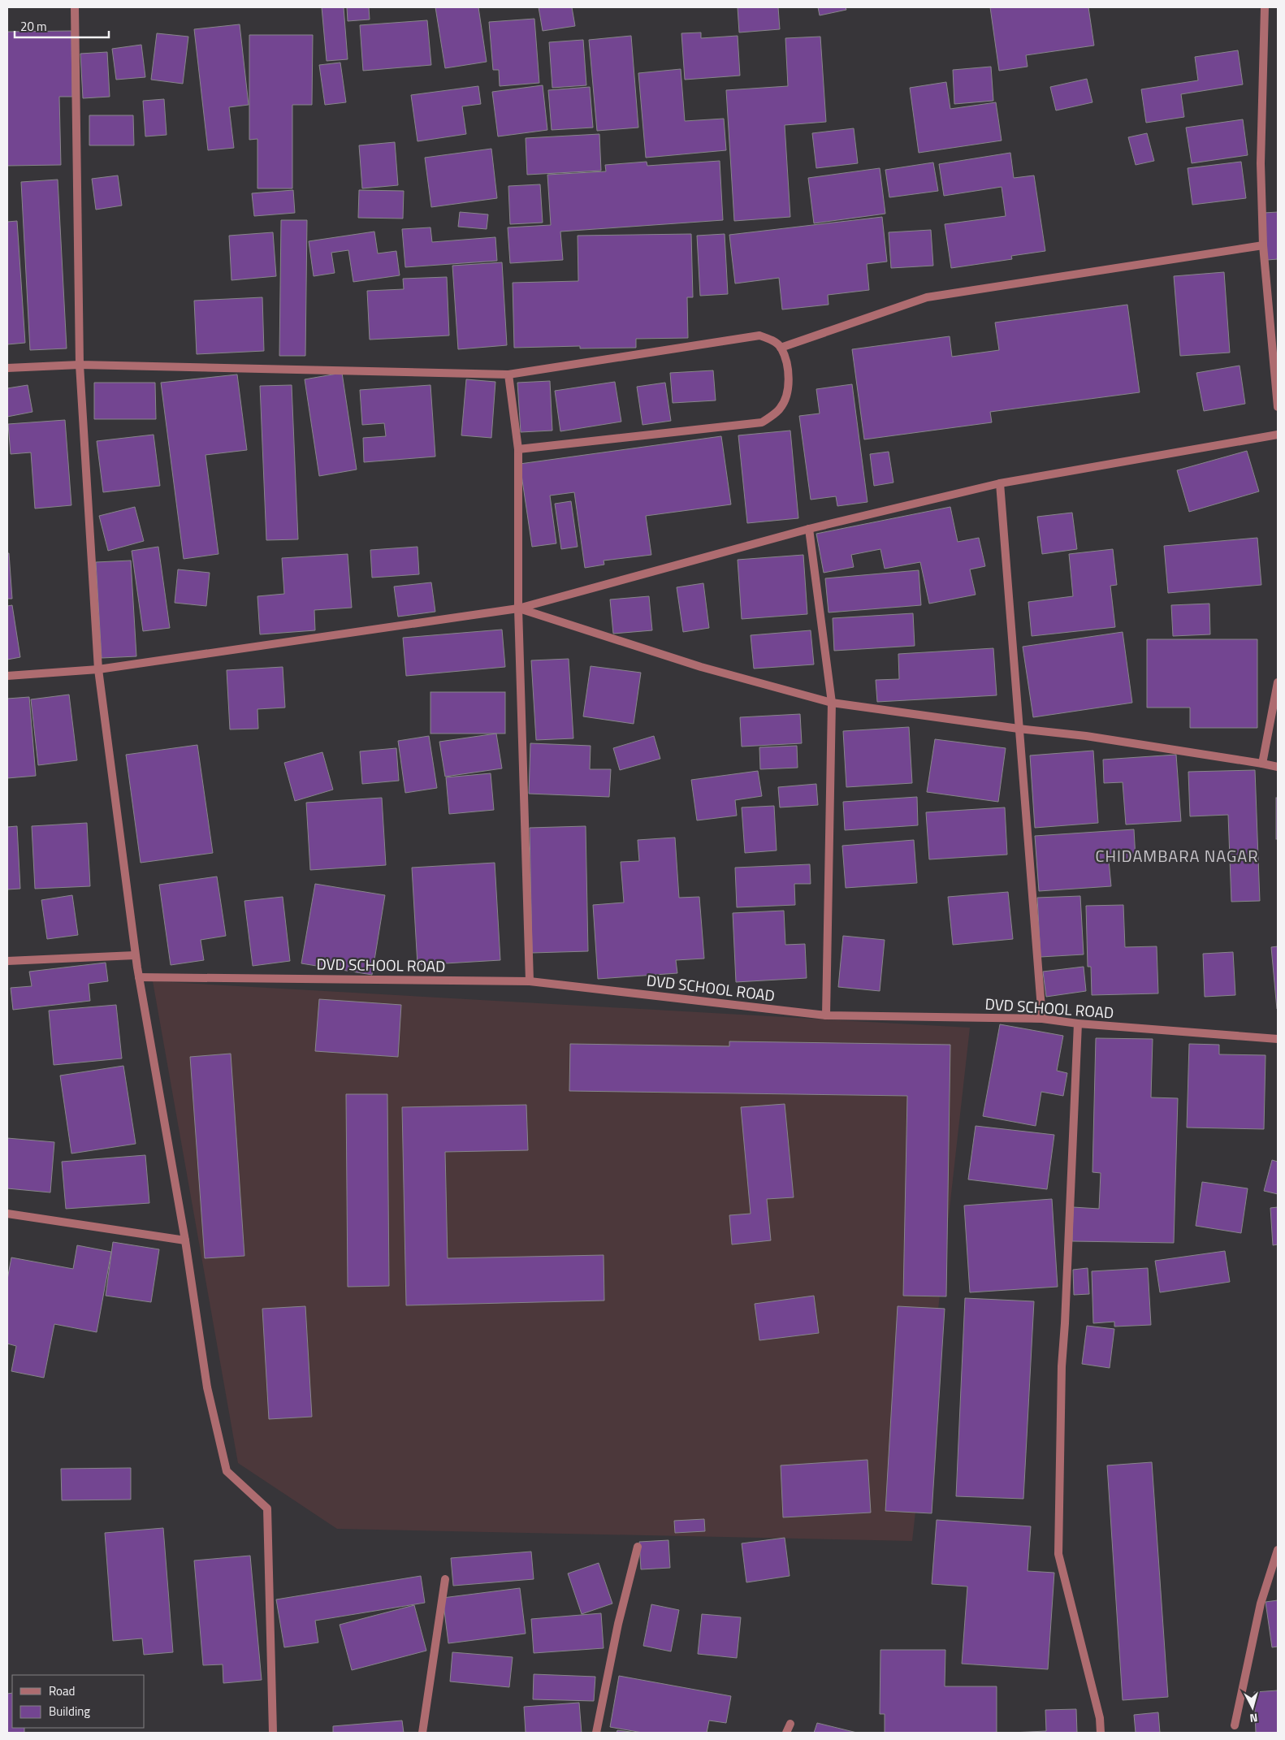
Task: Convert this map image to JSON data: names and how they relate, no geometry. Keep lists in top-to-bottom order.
{
  "streets": {
    "street": ["DVD SCHOOL ROAD"]
  },
  "districts": ["CHIDAMBARA NAGAR"],
  "legend": ["Road", "Building"],
  "scale_bar": "20 m",
  "north": "bottom"
}
